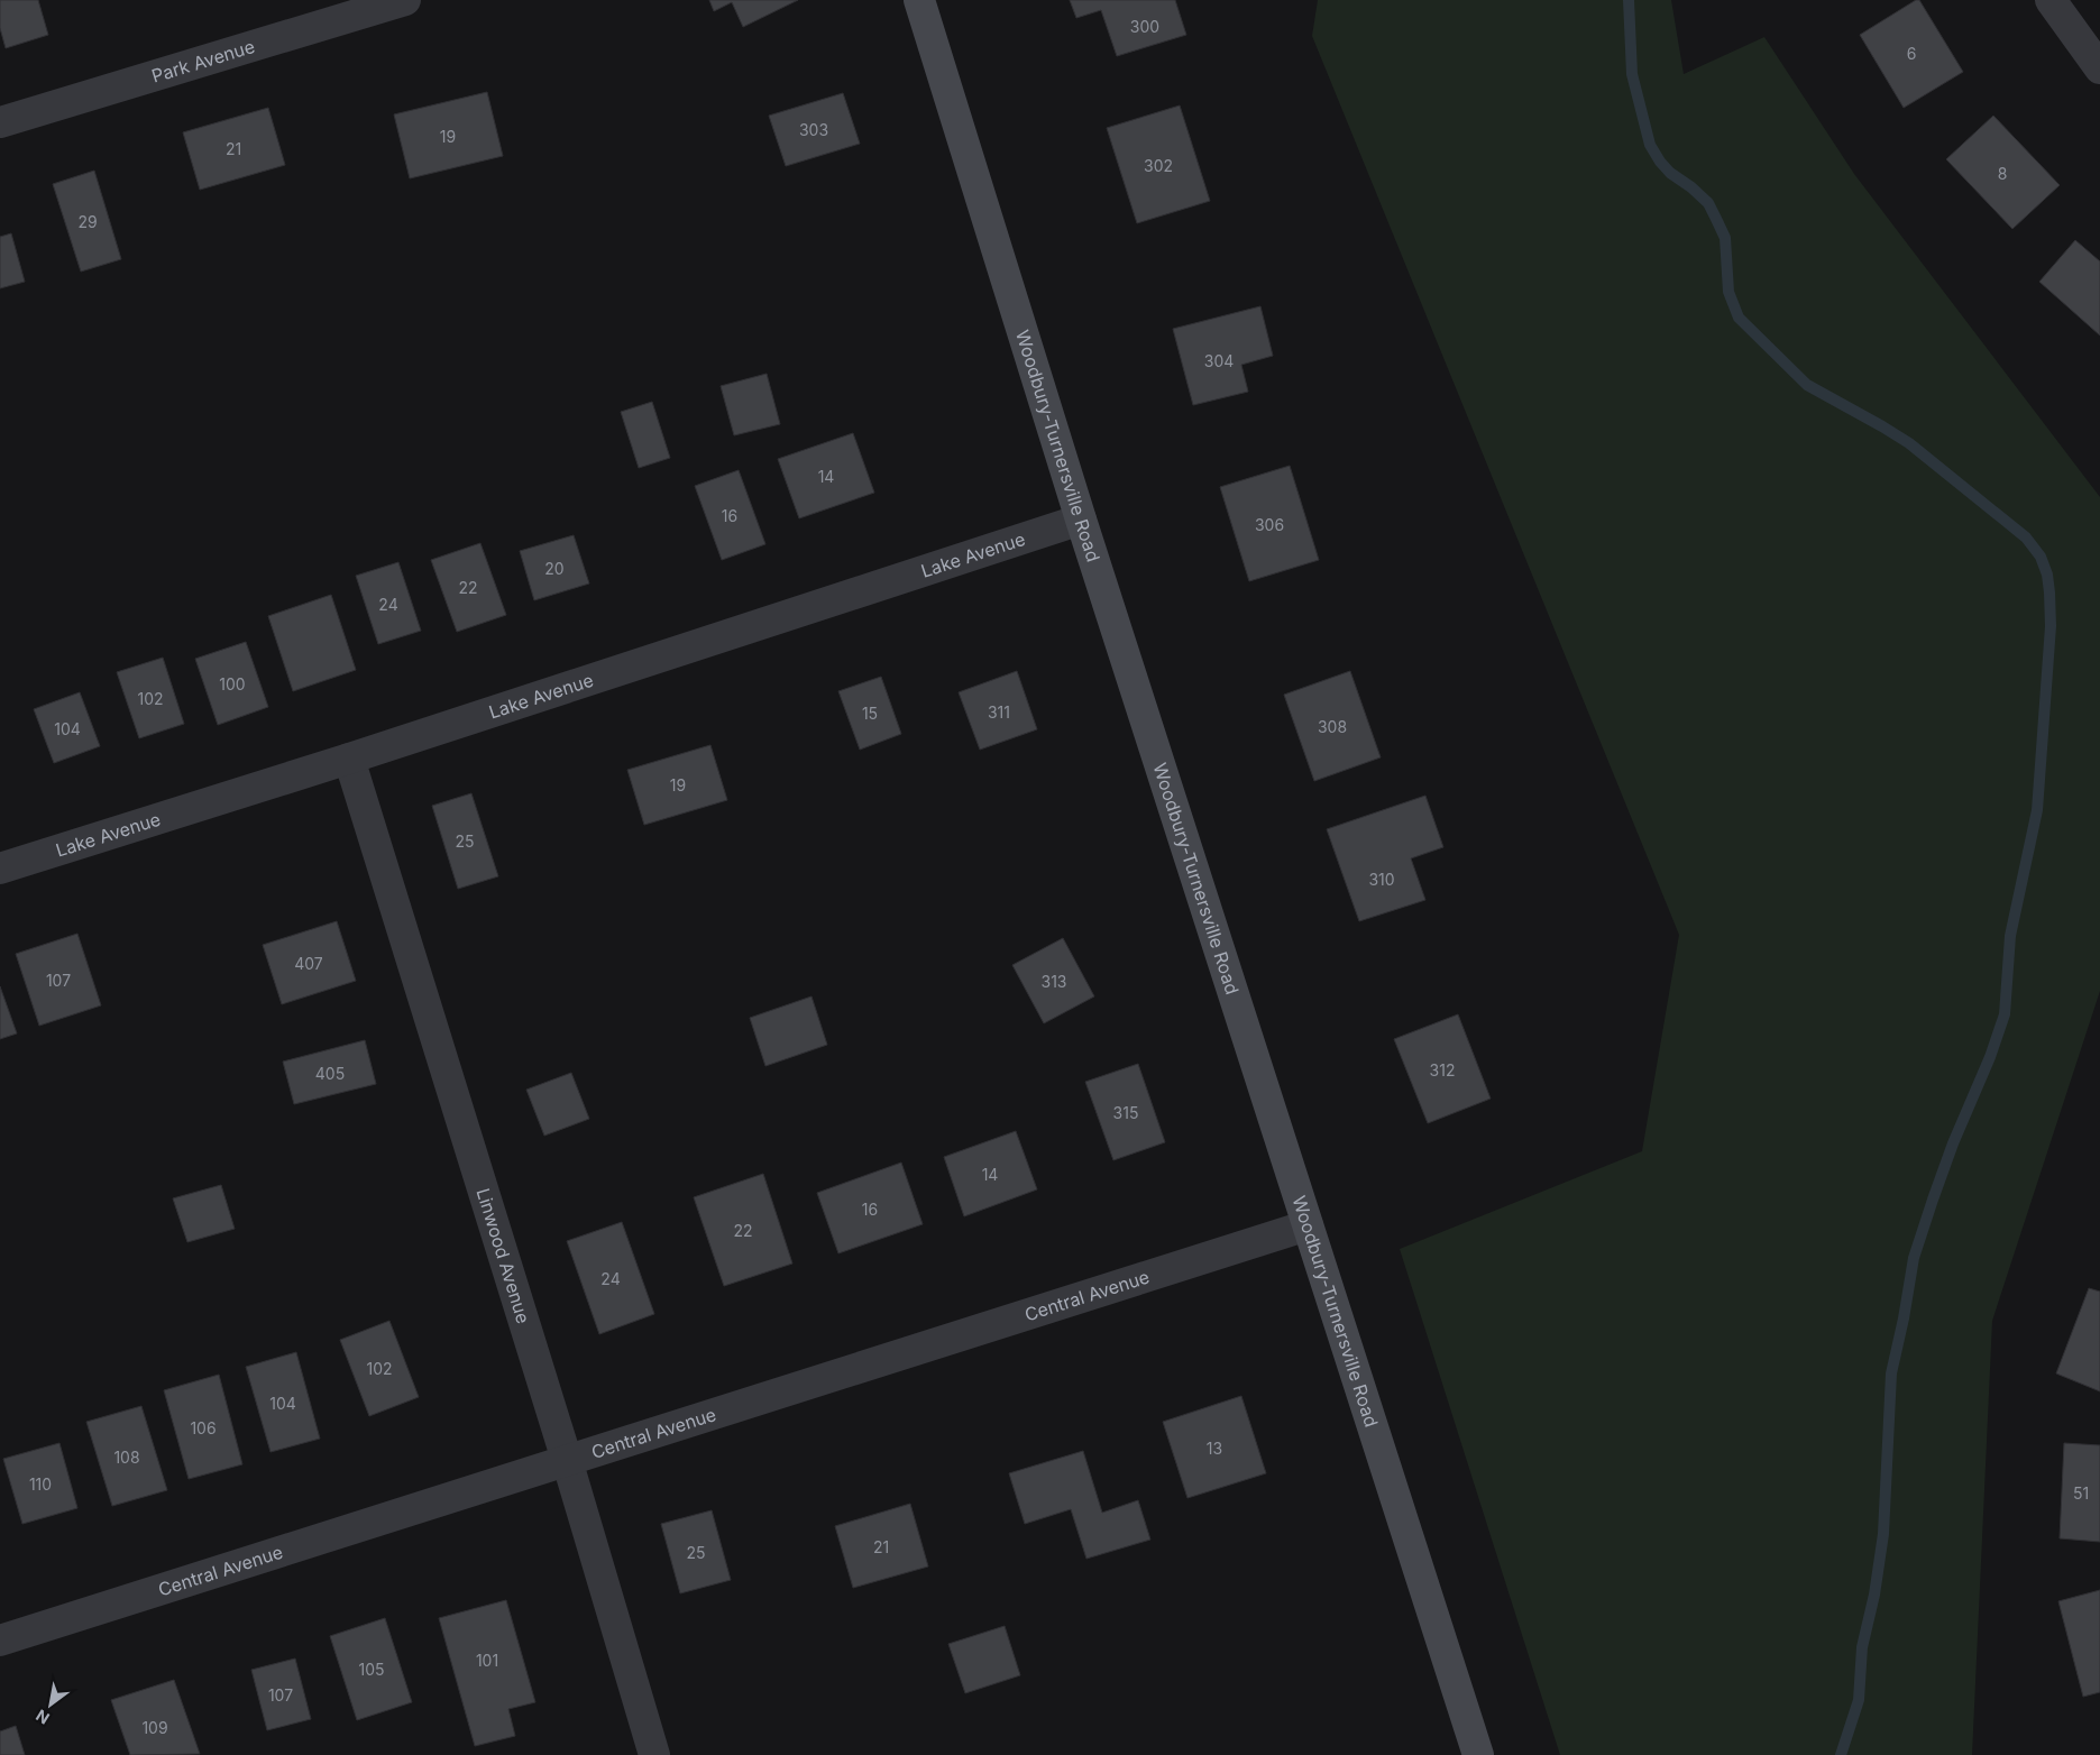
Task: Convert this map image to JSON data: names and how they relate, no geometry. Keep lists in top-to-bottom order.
{
  "streets": {
    "main road": ["Woodbury-Turnersville Road"],
    "street": [
      "Park Avenue",
      "Lake Avenue",
      "Linwood Avenue",
      "Central Avenue"
    ]
  },
  "crossings": [
    ["Woodbury-Turnersville Road", "Lake Avenue"],
    ["Woodbury-Turnersville Road", "Central Avenue"],
    ["Lake Avenue", "Linwood Avenue"],
    ["Linwood Avenue", "Central Avenue"]
  ],
  "house_numbers": [
    "300",
    "6",
    "303",
    "19",
    "21",
    "302",
    "8",
    "29",
    "304",
    "14",
    "16",
    "306",
    "20",
    "22",
    "24",
    "100",
    "102",
    "311",
    "15",
    "308",
    "104",
    "19",
    "25",
    "310",
    "407",
    "107",
    "313",
    "312",
    "405",
    "315",
    "14",
    "16",
    "22",
    "24",
    "102",
    "104",
    "106",
    "13",
    "108",
    "110",
    "51",
    "21",
    "25",
    "101",
    "105",
    "107",
    "109"
  ],
  "north": "bottom left"
}
